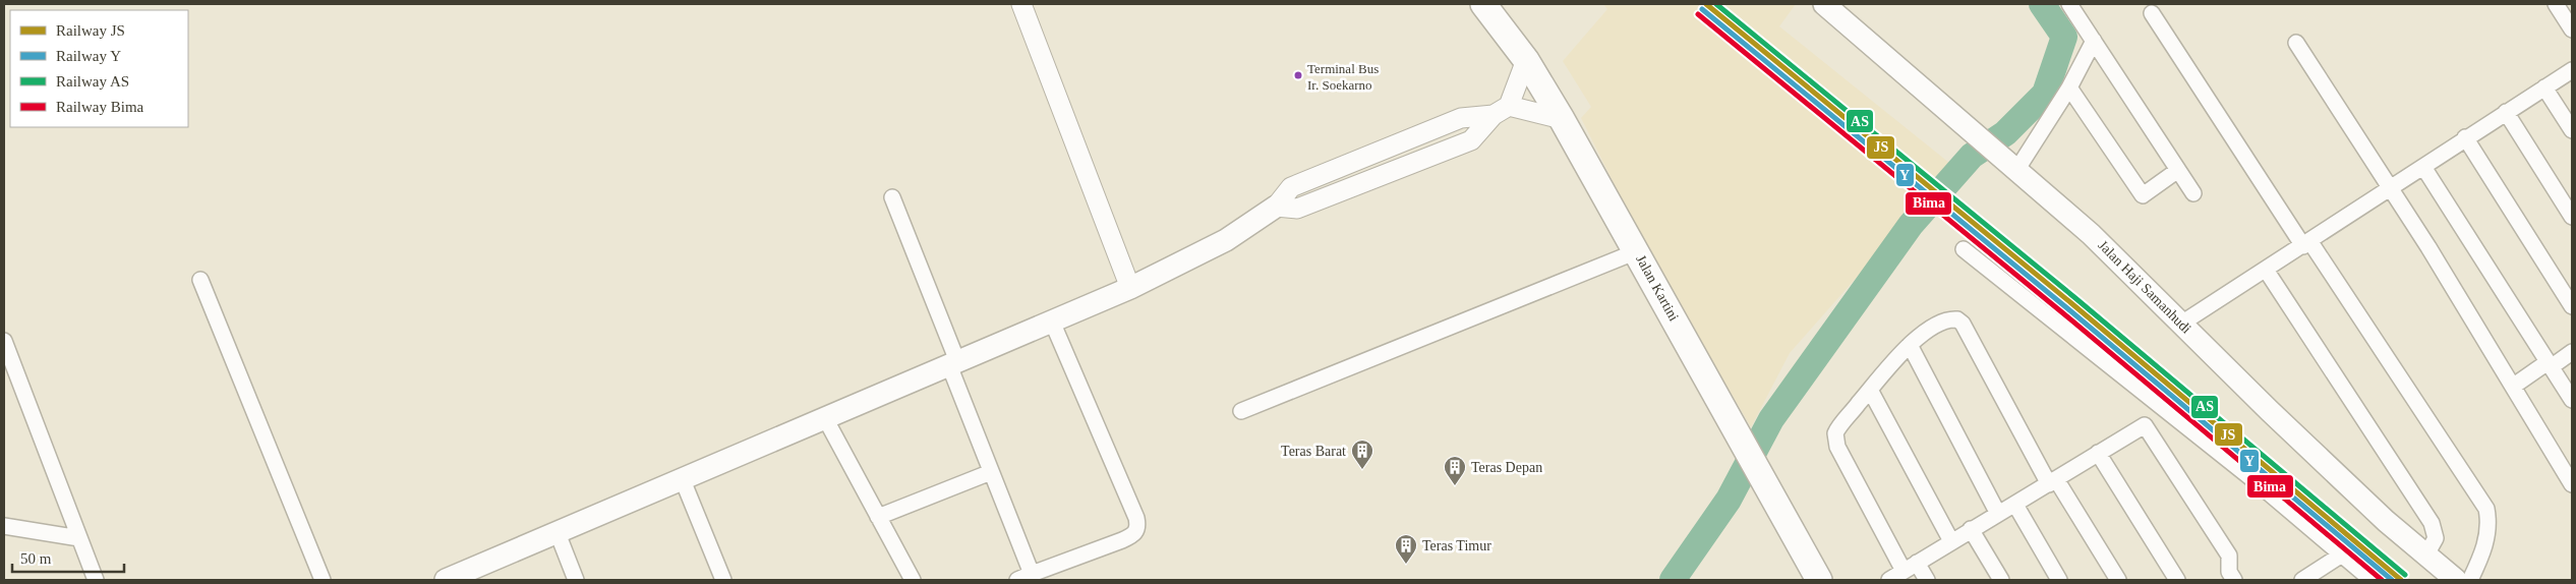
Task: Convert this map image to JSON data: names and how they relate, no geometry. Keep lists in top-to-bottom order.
{
  "streets": {
    "highway": ["Jalan Kartini"],
    "main road": ["Jalan Haji Samanhudi"]
  },
  "places": {
    "other": ["Terminal Bus Ir. Soekarno"],
    "building": ["Teras Barat", "Teras Depan", "Teras Timur"]
  },
  "lines": [
    "rail line JS",
    "rail line AS",
    "rail line Y",
    "rail line Bima"
  ],
  "legend": [
    "Railway JS",
    "Railway Y",
    "Railway AS",
    "Railway Bima"
  ],
  "scale_bar": "50 m"
}
